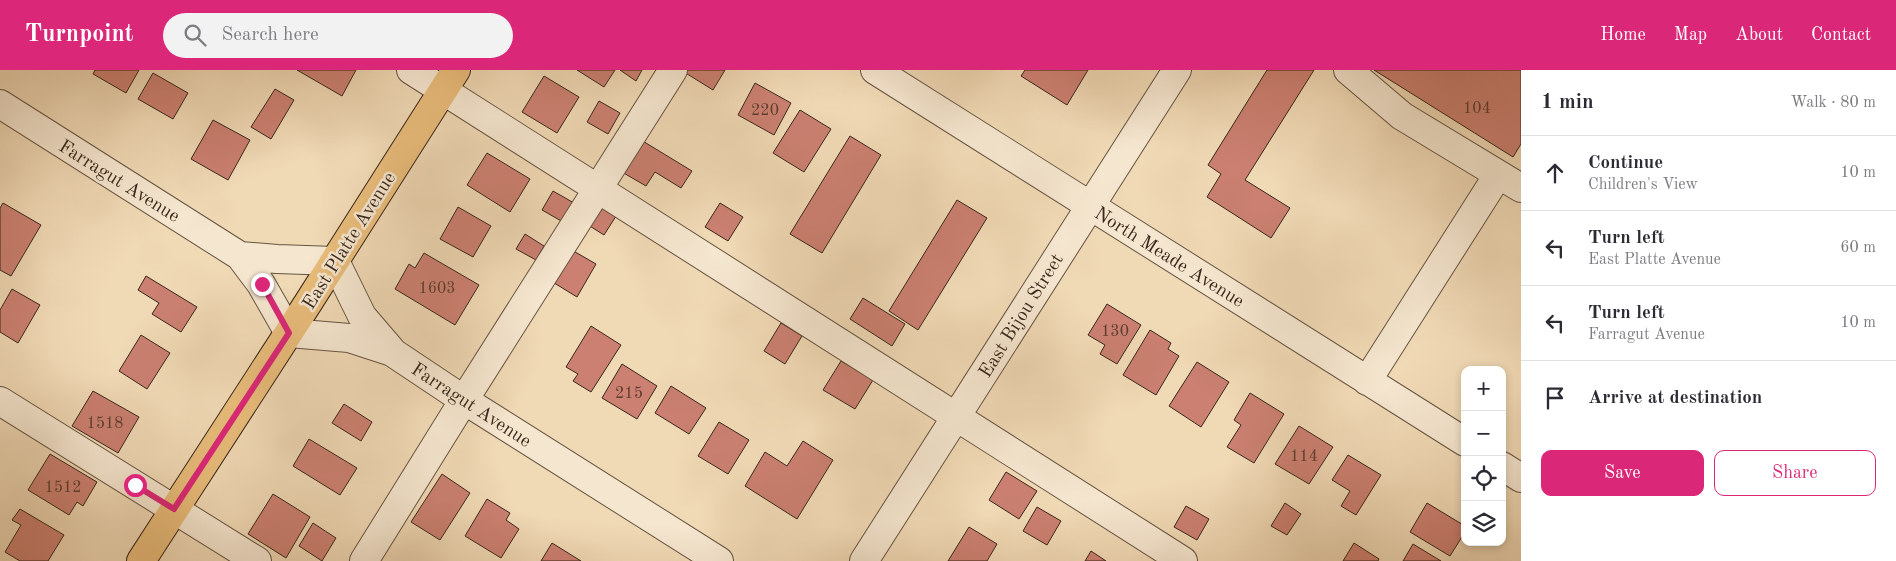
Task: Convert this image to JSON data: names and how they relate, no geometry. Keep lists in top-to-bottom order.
{
  "streets": {
    "main road": ["East Platte Avenue"],
    "street": ["Farragut Avenue", "North Meade Avenue", "East Bijou Street"]
  },
  "crossings": [
    ["Farragut Avenue", "East Platte Avenue"],
    ["North Meade Avenue", "East Bijou Street"]
  ],
  "house_numbers": [
    "104",
    "220",
    "1603",
    "130",
    "215",
    "1518",
    "114",
    "1512"
  ],
  "page": {
    "header": "Turnpoint",
    "search": "Search here",
    "nav": [
      "Home",
      "Map",
      "About",
      "Contact"
    ],
    "heading": ["1 min", "Walk · 80 m"],
    "list": [
      ["Continue", "Children's View", "10 m"],
      ["Turn left", "East Platte Avenue", "60 m"],
      ["Turn left", "Farragut Avenue", "10 m"],
      "Arrive at destination"
    ],
    "map_buttons": ["+", "−"],
    "buttons": ["Save", "Share"]
  }
}
